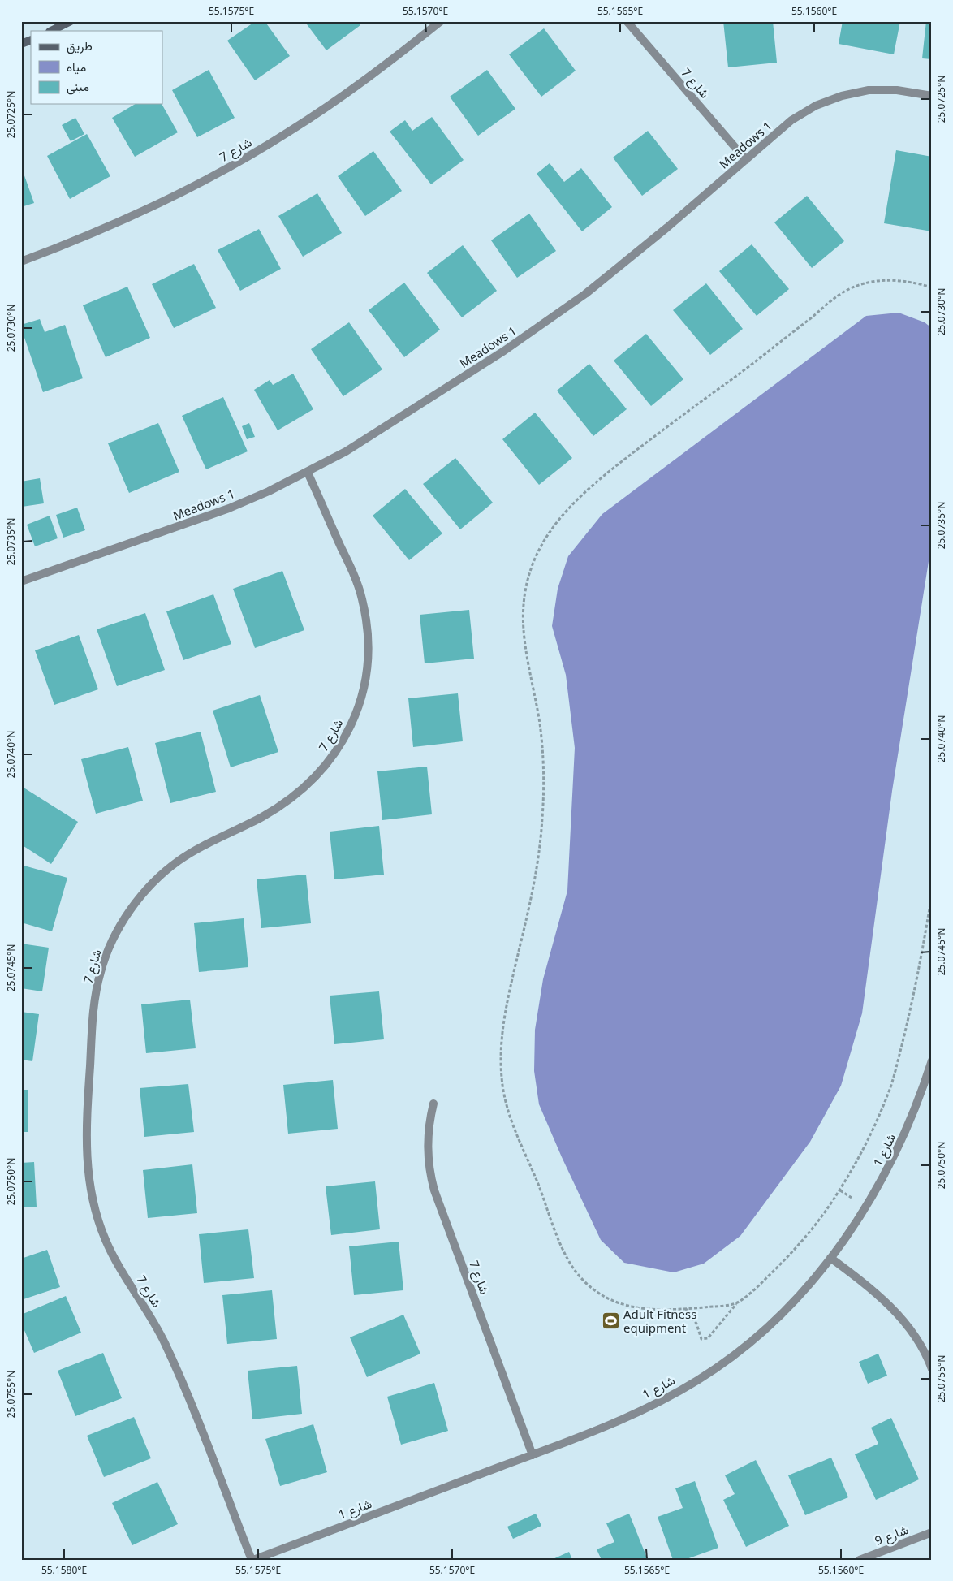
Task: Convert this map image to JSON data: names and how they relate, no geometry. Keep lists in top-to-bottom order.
{
  "streets": {
    "street": [
      "شارع 7",
      "Meadows 1",
      "شارع 1",
      "شارع 9"
    ]
  },
  "crossings": [
    ["شارع 7", "Meadows 1"],
    ["شارع 7", "شارع 1"]
  ],
  "places": {
    "sports": ["Adult Fitness equipment"]
  },
  "legend": ["طريق", "مياه", "مبنى"],
  "coordinates": [
    "55.1575°E",
    "55.1570°E",
    "55.1565°E",
    "55.1560°E",
    "25.0725°N",
    "25.0730°N",
    "25.0735°N",
    "25.0740°N",
    "25.0745°N",
    "25.0750°N",
    "25.0755°N",
    "55.1580°E"
  ]
}
